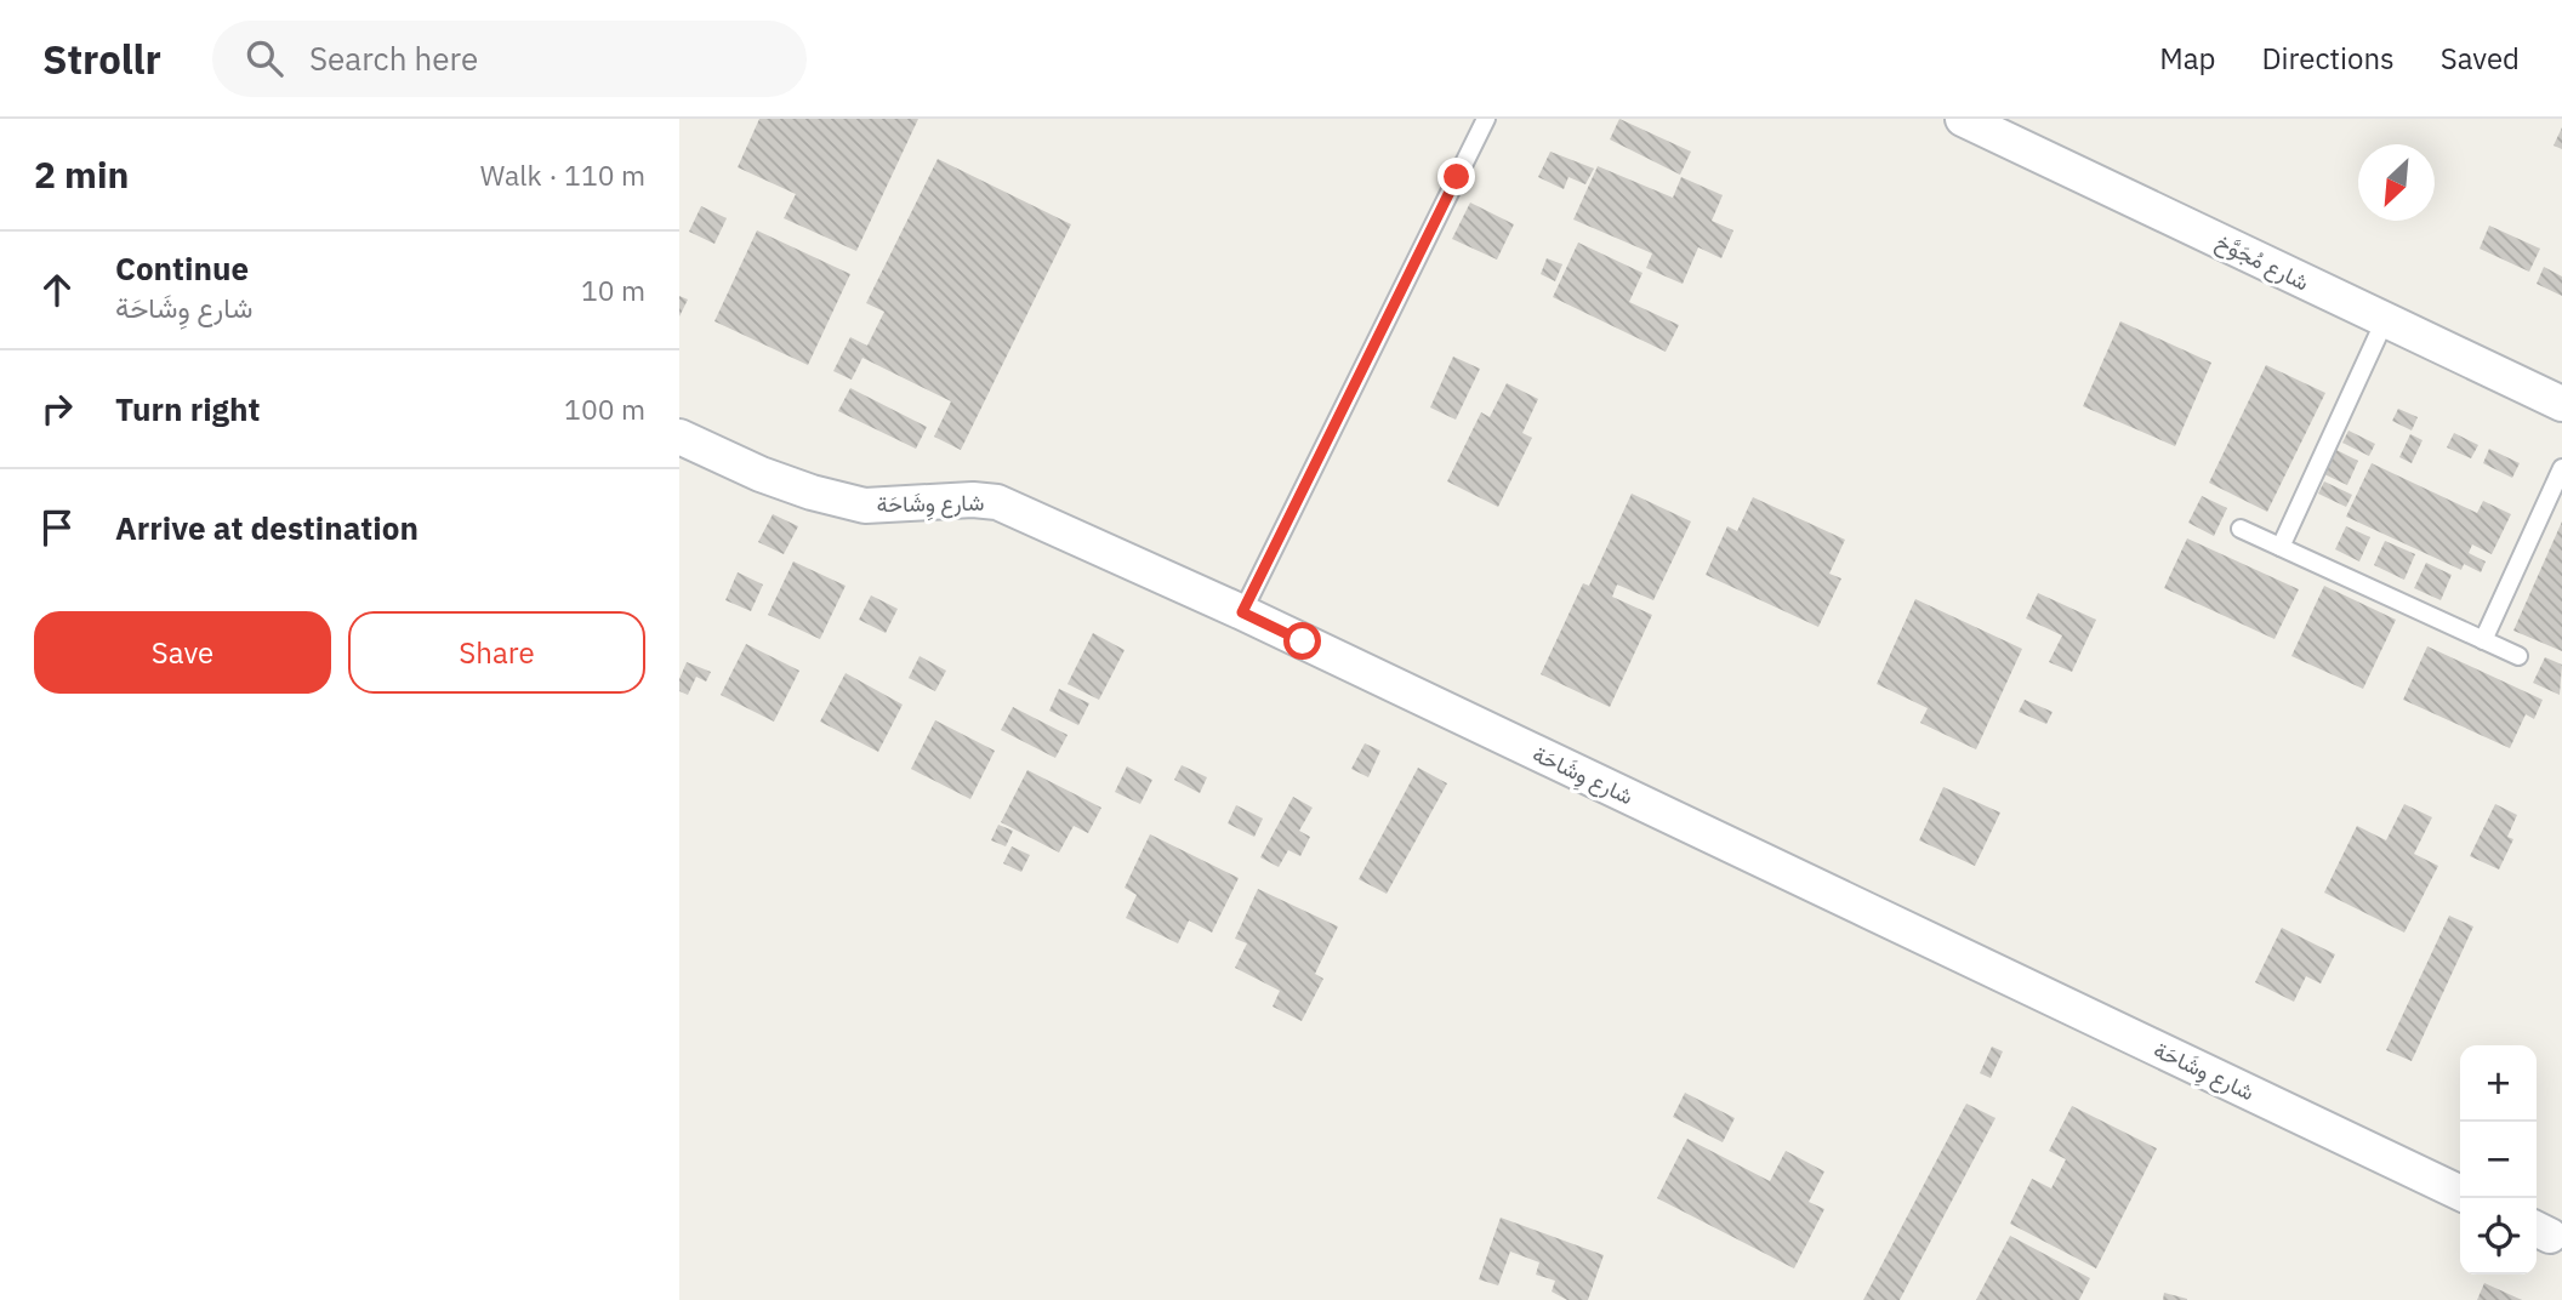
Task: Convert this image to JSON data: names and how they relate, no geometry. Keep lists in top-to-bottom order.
{
  "streets": {
    "street": ["شارع مُجَوَّخ", "شارع وِشَاحَة"]
  },
  "north": "bottom left",
  "page": {
    "header": "Strollr",
    "search": "Search here",
    "nav": ["Map", "Directions", "Saved"],
    "heading": ["2 min", "Walk · 110 m"],
    "list": [
      ["Continue", "شارع وِشَاحَة", "10 m"],
      ["Turn right", "100 m"],
      "Arrive at destination"
    ],
    "buttons": ["Save", "Share"],
    "map_buttons": ["+", "−"]
  }
}
